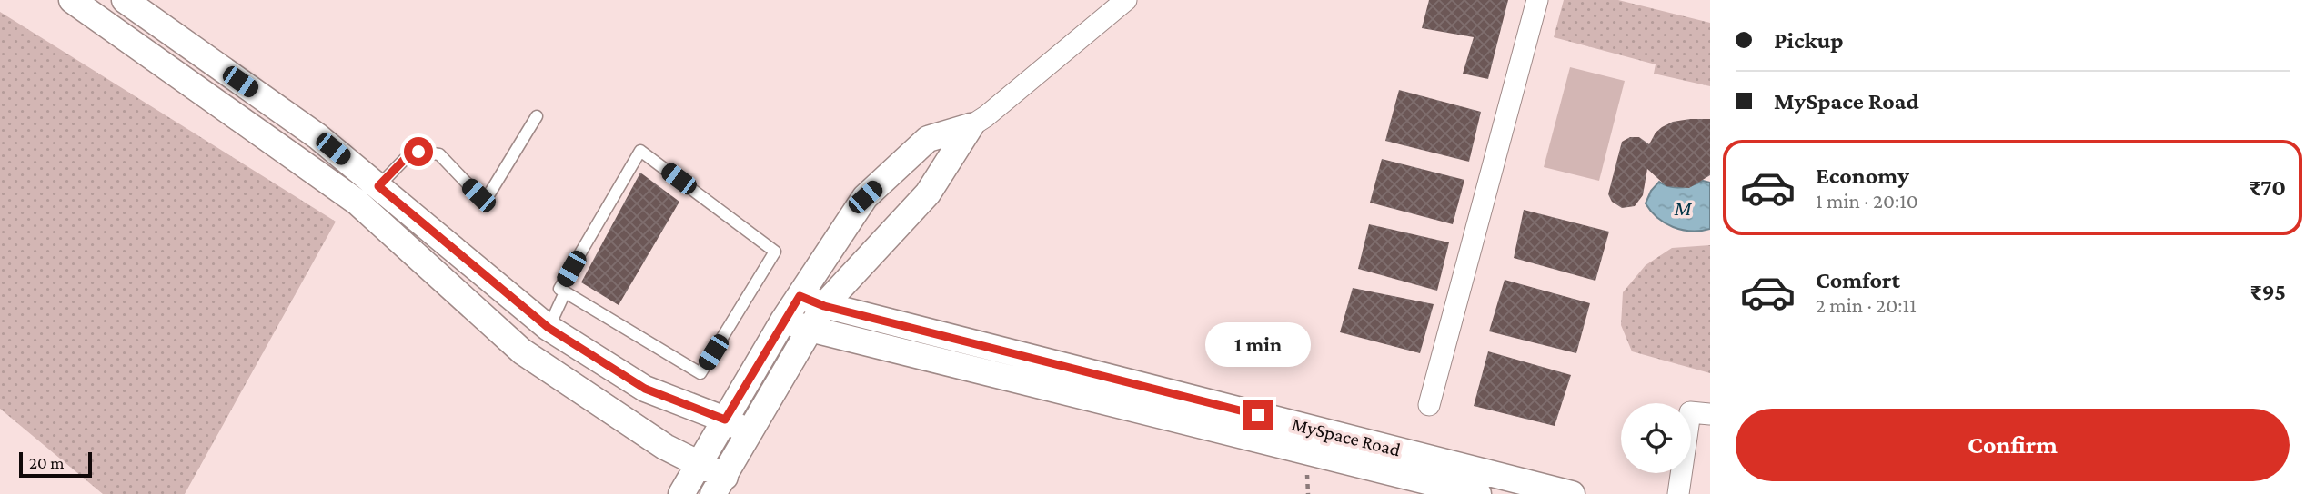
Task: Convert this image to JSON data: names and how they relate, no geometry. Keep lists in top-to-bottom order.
{
  "streets": {
    "street": ["MySpace Road"]
  },
  "water": ["M"],
  "scale_bar": "20 m",
  "page": {
    "banner": ["Pickup", "MySpace Road"],
    "list": [
      {
        "name": "Economy",
        "note": "1 min · 20:10",
        "value": "₹70"
      },
      {
        "name": "Comfort",
        "note": "2 min · 20:11",
        "value": "₹95"
      }
    ],
    "bubble": "1 min",
    "buttons": "Confirm",
    "scale": "20 m"
  }
}
